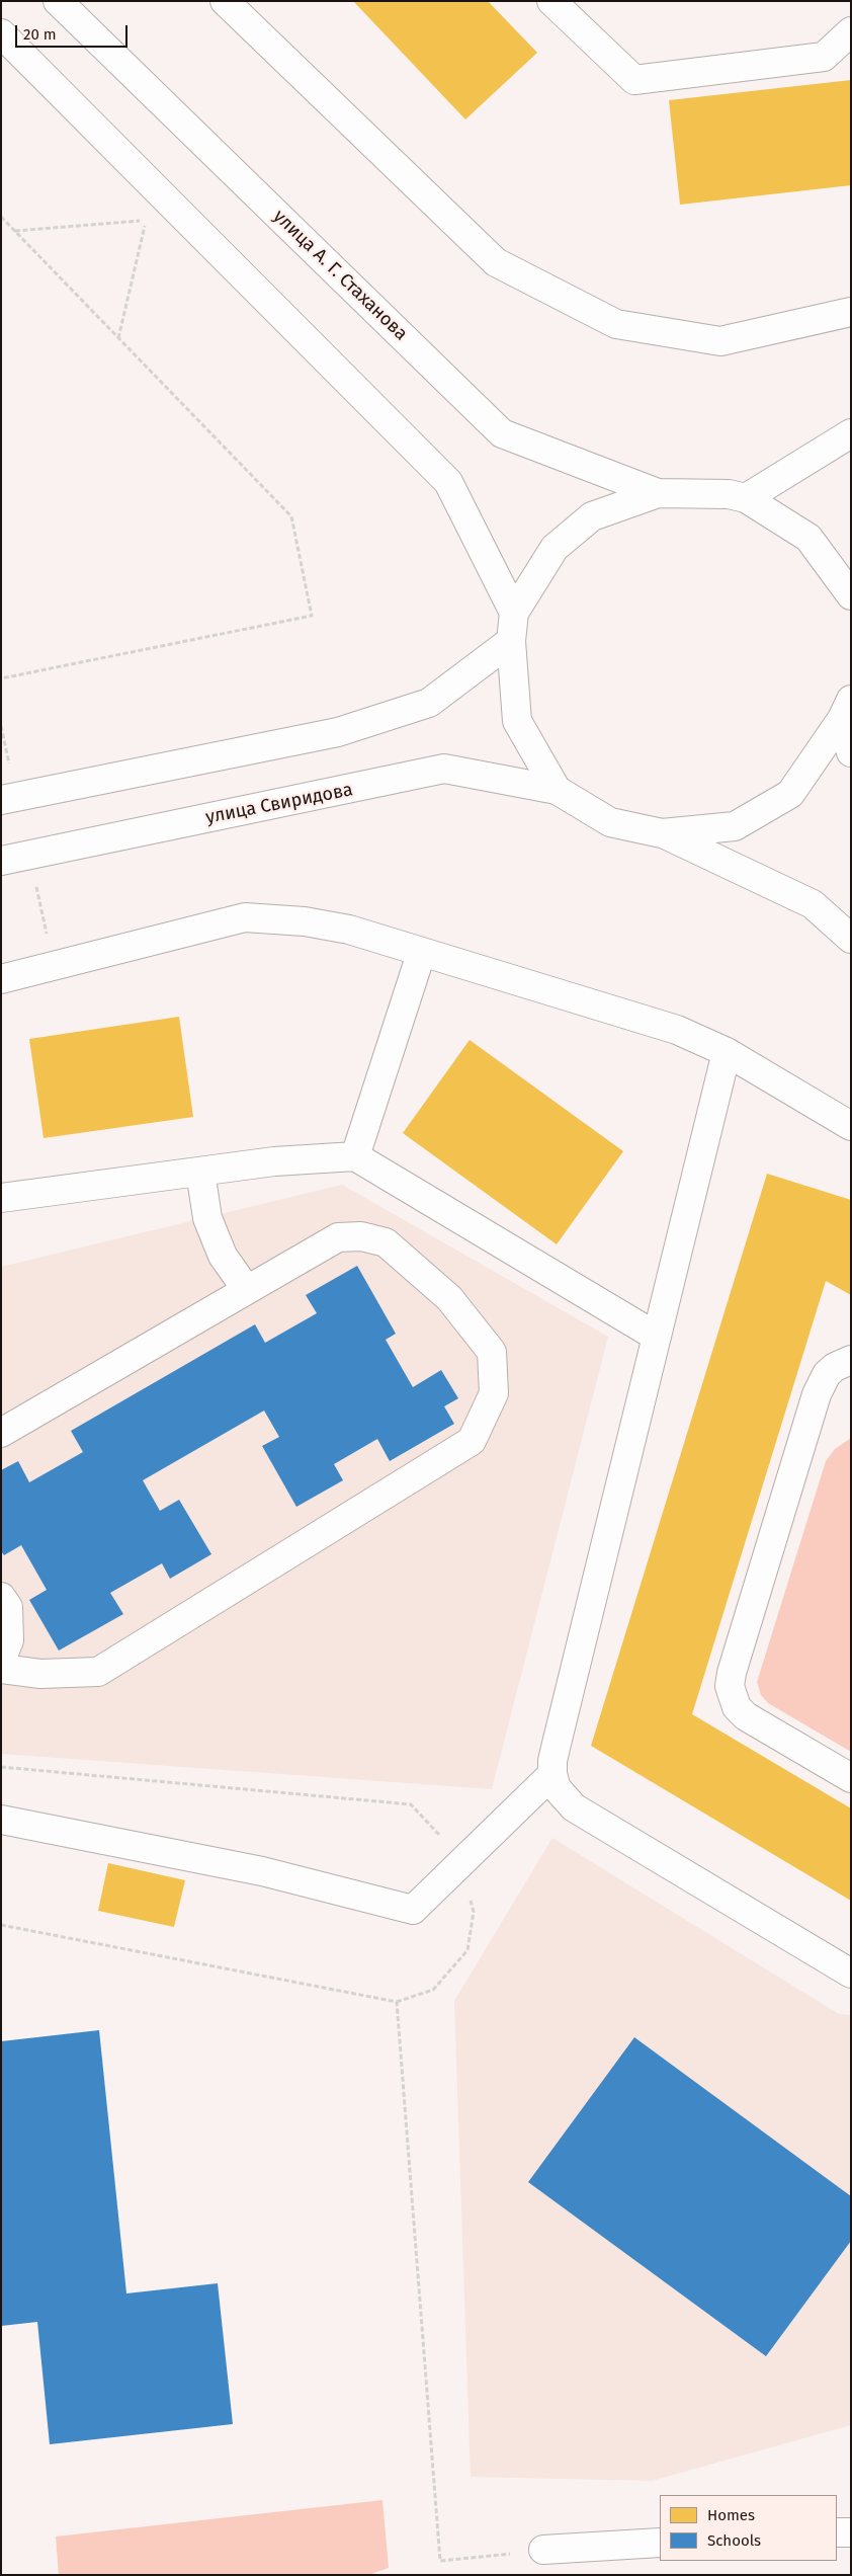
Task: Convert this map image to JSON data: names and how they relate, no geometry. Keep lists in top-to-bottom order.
{
  "streets": {
    "main road": ["улица А. Г. Стаханова", "улица Свиридова"]
  },
  "legend": ["Homes", "Schools"],
  "scale_bar": "20 m"
}
